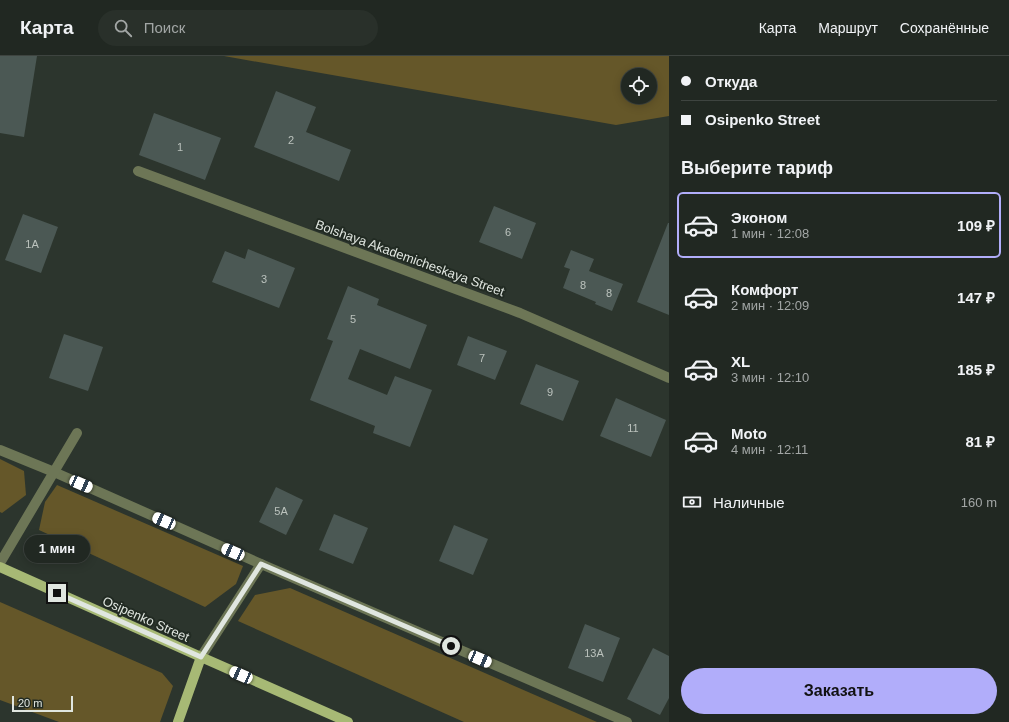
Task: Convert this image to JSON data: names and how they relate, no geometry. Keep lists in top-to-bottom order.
{
  "streets": {
    "main road": ["Osipenko Street"],
    "street": ["Bolshaya Akademicheskaya Street"]
  },
  "house_numbers": [
    "2",
    "1",
    "6",
    "1А",
    "3",
    "8",
    "8",
    "5",
    "7",
    "9",
    "11",
    "5А",
    "13А"
  ],
  "scale_bar": "20 m",
  "page": {
    "header": "Карта",
    "search": "Поиск",
    "nav": ["Карта", "Маршрут", "Сохранённые"],
    "banner": ["Откуда", "Osipenko Street"],
    "heading": "Выберите тариф",
    "list": [
      {
        "name": "Эконом",
        "note": "1 мин · 12:08",
        "value": "109 ₽"
      },
      {
        "name": "Комфорт",
        "note": "2 мин · 12:09",
        "value": "147 ₽"
      },
      {
        "name": "XL",
        "note": "3 мин · 12:10",
        "value": "185 ₽"
      },
      {
        "name": "Moto",
        "note": "4 мин · 12:11",
        "value": "81 ₽"
      }
    ],
    "pay": ["Наличные", "160 m"],
    "bubble": "1 мин",
    "buttons": "Заказать",
    "scale": "20 m"
  }
}
